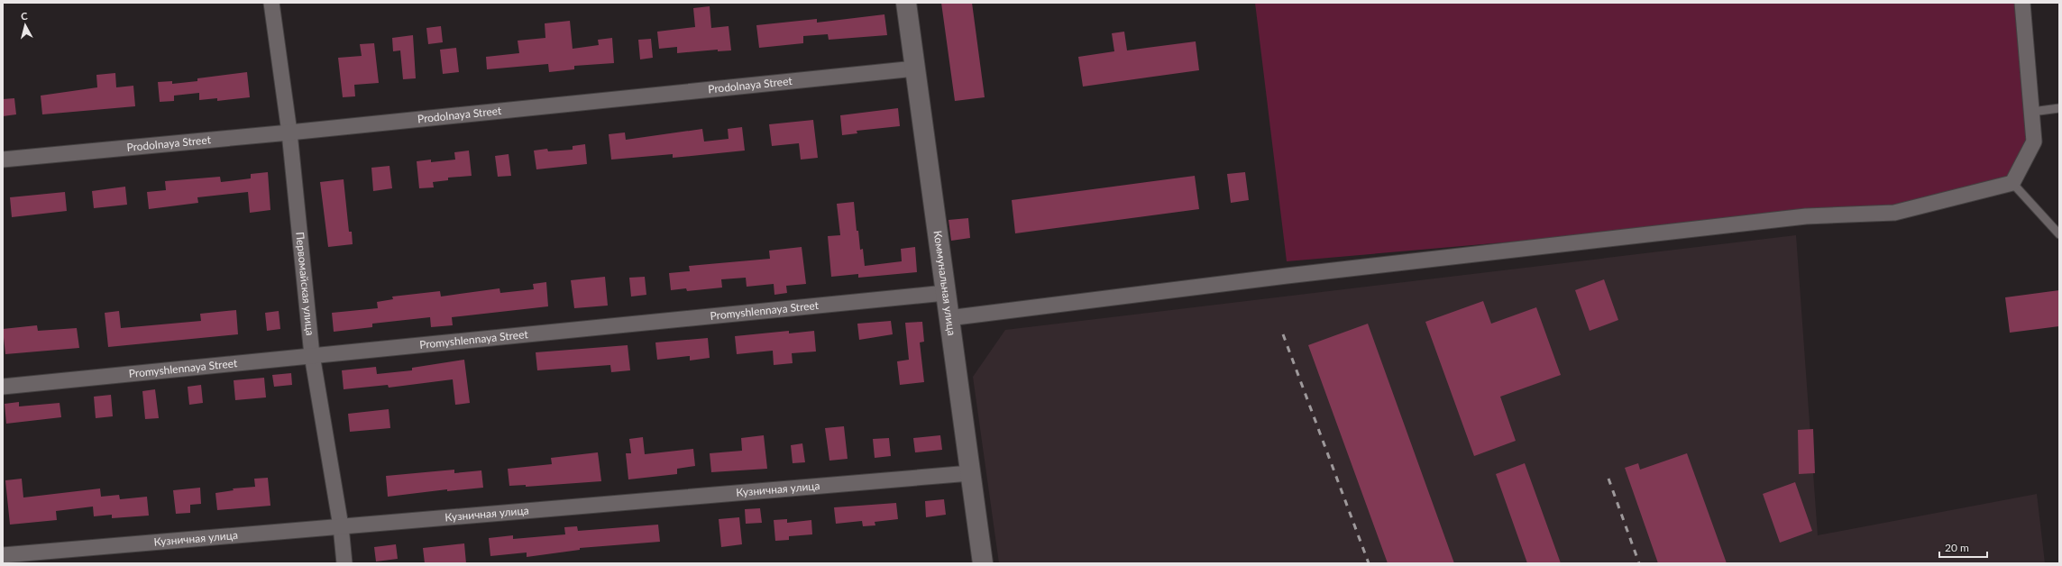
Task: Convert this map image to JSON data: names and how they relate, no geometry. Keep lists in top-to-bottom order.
{
  "streets": {
    "street": [
      "Prodolnaya Street",
      "Коммунальная улица",
      "Первомайская улица",
      "Promyshlennaya Street",
      "Кузничная улица"
    ]
  },
  "crossings": [
    ["Prodolnaya Street", "Коммунальная улица"],
    ["Prodolnaya Street", "Первомайская улица"],
    ["Коммунальная улица", "Promyshlennaya Street"],
    ["Коммунальная улица", "Кузничная улица"],
    ["Первомайская улица", "Promyshlennaya Street"],
    ["Первомайская улица", "Кузничная улица"]
  ],
  "scale_bar": "20 m",
  "north": "top"
}
